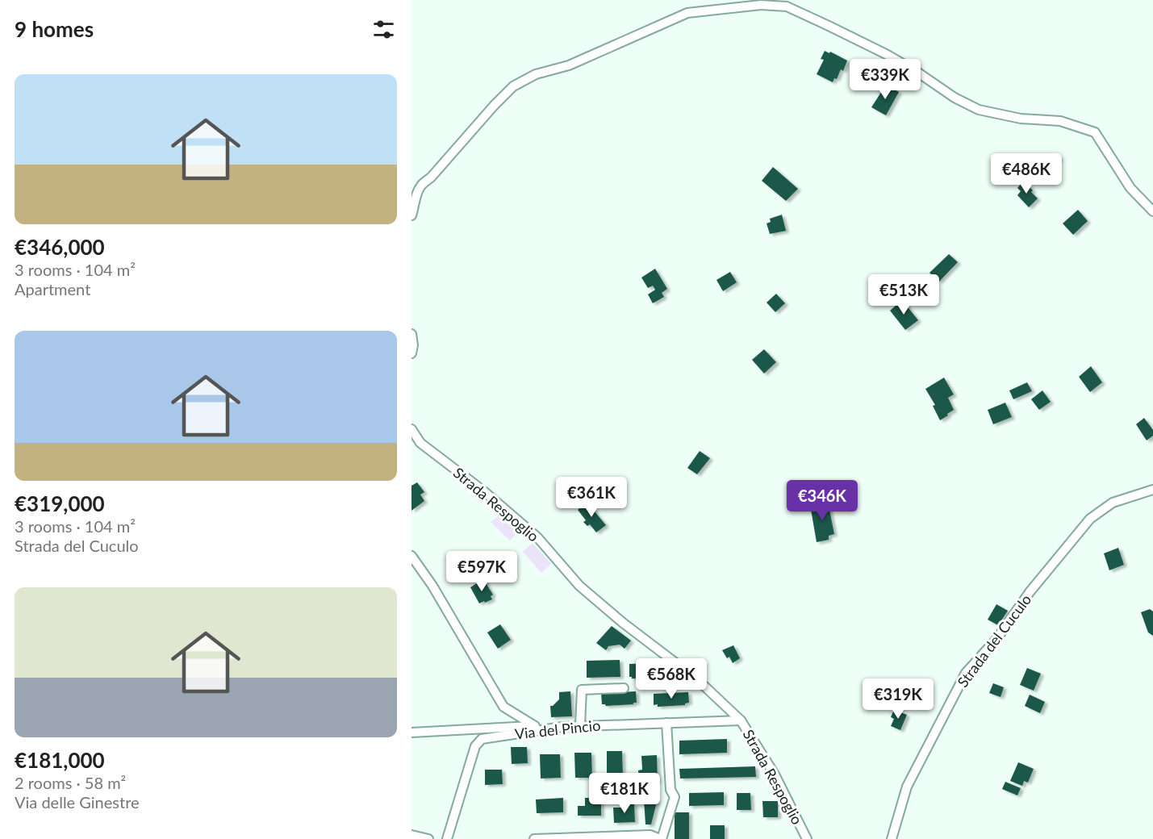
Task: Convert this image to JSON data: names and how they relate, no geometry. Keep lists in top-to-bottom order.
{
  "streets": {
    "street": ["Strada Respoglio", "Strada del Cuculo", "Via del Pincio"]
  },
  "crossings": [
    ["Strada Respoglio", "Via del Pincio"]
  ],
  "page": {
    "heading": "9 homes",
    "list": [
      {
        "name": "€346,000",
        "note": "3 rooms · 104 m² · Apartment"
      },
      {
        "name": "€319,000",
        "note": "3 rooms · 104 m² · Strada del Cuculo"
      },
      {
        "name": "€181,000",
        "note": "2 rooms · 58 m² · Via delle Ginestre"
      }
    ],
    "price": [
      "€339K",
      "€486K",
      "€513K",
      "€361K",
      "€346K",
      "€597K",
      "€568K",
      "€319K",
      "€181K"
    ]
  }
}
